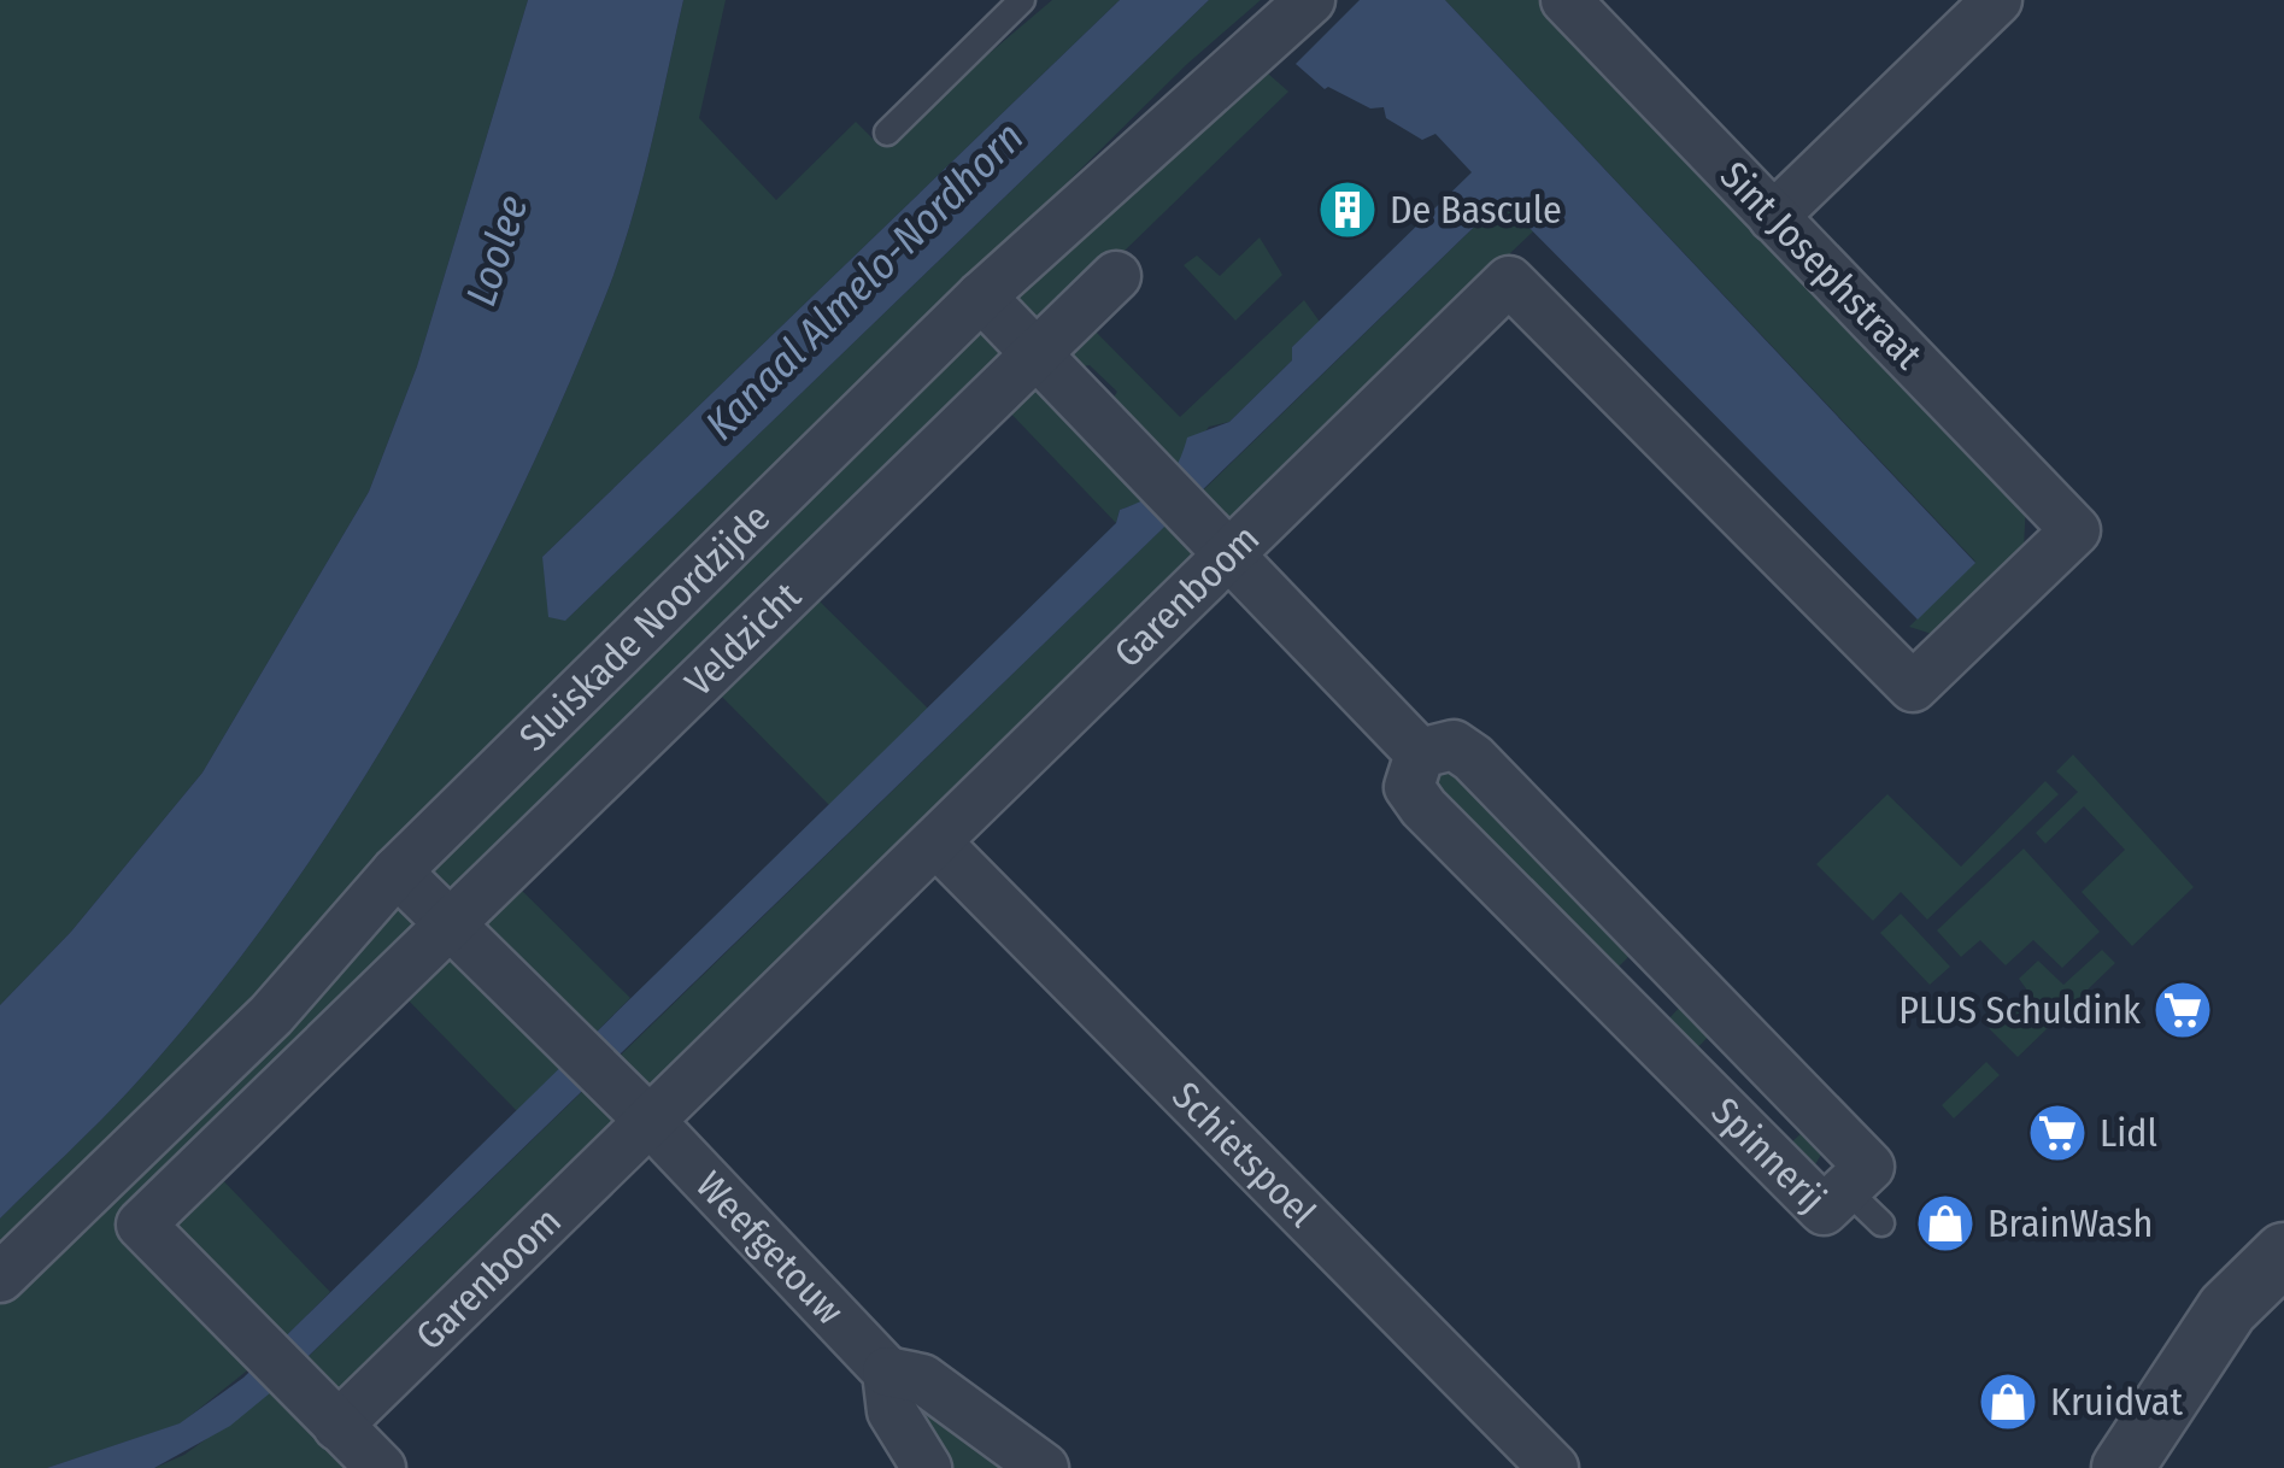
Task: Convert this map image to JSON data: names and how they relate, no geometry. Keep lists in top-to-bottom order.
{
  "streets": {
    "street": [
      "Sint Josephstraat",
      "Garenboom",
      "Sluiskade Noordzijde",
      "Veldzicht",
      "Spinnerij",
      "Schietspoel",
      "Weefgetouw"
    ]
  },
  "crossings": [
    ["Sint Josephstraat", "Garenboom"],
    ["Garenboom", "Schietspoel"],
    ["Garenboom", "Weefgetouw"]
  ],
  "water": ["Loolee", "Kanaal Almelo-Nordhorn"],
  "places": {
    "building": ["De Bascule"],
    "supermarket": ["PLUS Schuldink", "Lidl"],
    "shop": ["BrainWash", "Kruidvat"]
  }
}
